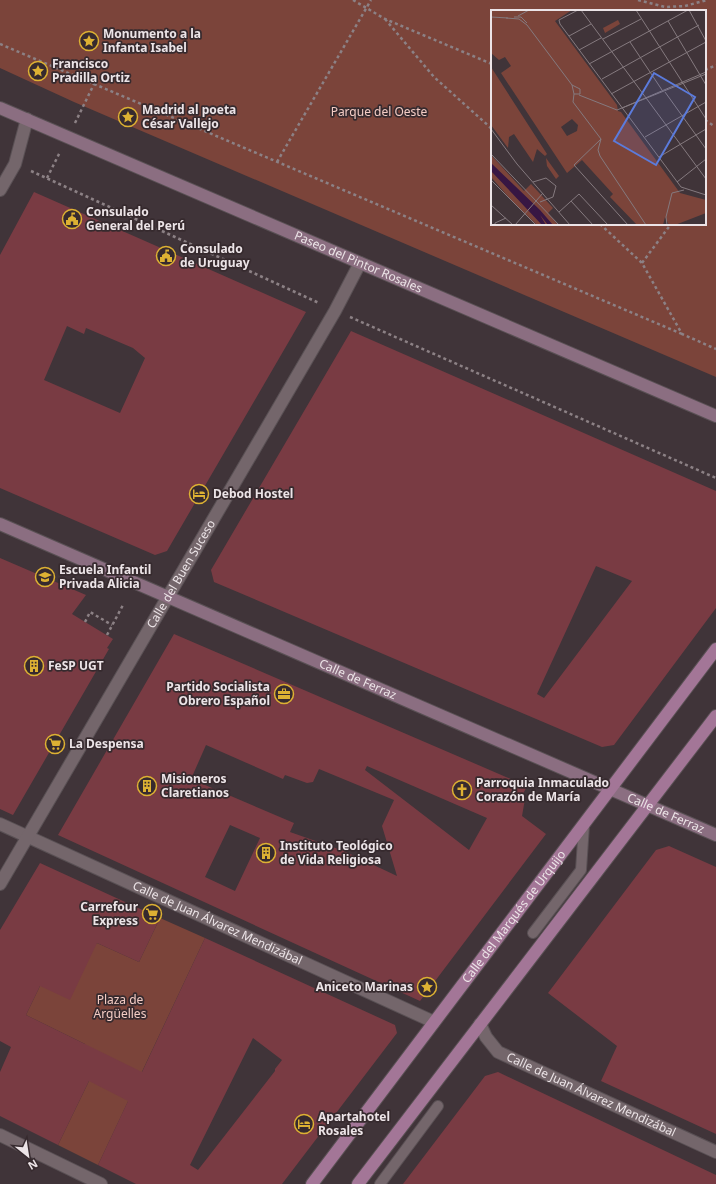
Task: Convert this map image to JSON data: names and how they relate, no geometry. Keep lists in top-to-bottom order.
{
  "streets": {
    "main road": ["Paseo del Pintor Rosales", "Calle de Ferraz", "Calle del Marqués de Urquijo"],
    "street": ["Calle del Buen Suceso", "Calle de Juan Álvarez Mendizábal"]
  },
  "crossings": [
    ["Paseo del Pintor Rosales", "Calle del Buen Suceso"],
    ["Calle del Buen Suceso", "Calle de Ferraz"],
    ["Calle del Buen Suceso", "Calle de Juan Álvarez Mendizábal"],
    ["Calle de Ferraz", "Calle del Marqués de Urquijo"],
    ["Calle del Marqués de Urquijo", "Calle de Juan Álvarez Mendizábal"]
  ],
  "parks": ["Parque del Oeste", "Plaza de Argüelles"],
  "places": {
    "place": [
      "Monumento a la Infanta Isabel",
      "Francisco Pradilla Ortiz",
      "Madrid al poeta César Vallejo",
      "Aniceto Marinas"
    ],
    "public building": ["Consulado General del Perú", "Consulado de Uruguay"],
    "hotel": ["Debod Hostel", "Apartahotel Rosales"],
    "school or university": ["Escuela Infantil Privada Alicia"],
    "building": ["FeSP UGT", "Misioneros Claretianos", "Instituto Teológico de Vida Religiosa"],
    "office": ["Partido Socialista Obrero Español"],
    "supermarket": ["La Despensa", "Carrefour Express"],
    "church": ["Parroquia Inmaculado Corazón de María"]
  },
  "north": "bottom right"
}
